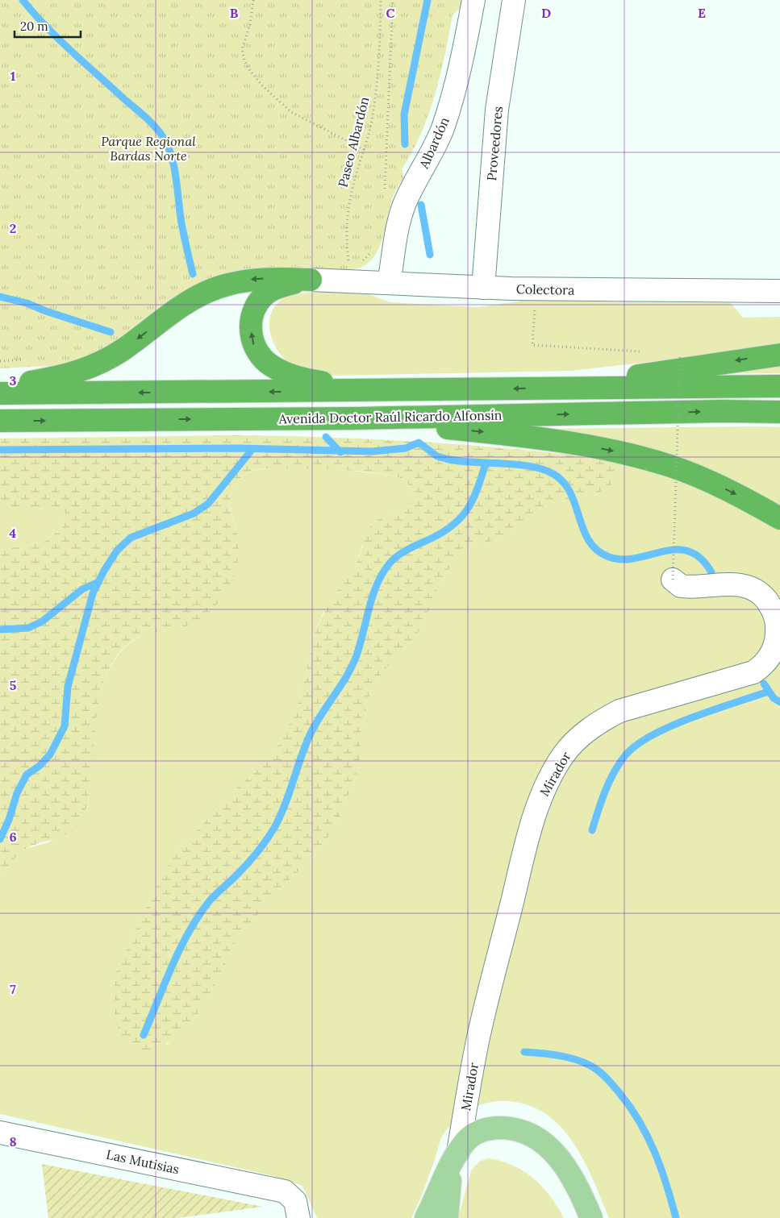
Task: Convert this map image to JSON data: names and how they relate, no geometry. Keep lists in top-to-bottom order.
{
  "streets": {
    "highway": ["Avenida Doctor Raúl Ricardo Alfonsín"],
    "street": [
      "Albardón",
      "Proveedores",
      "Colectora",
      "Mirador",
      "Las Mutisias"
    ],
    "path": ["Paseo Albardón"]
  },
  "crossings": [
    ["Albardón", "Colectora"],
    ["Proveedores", "Colectora"]
  ],
  "parks": ["Parque Regional Bardas Norte"],
  "scale_bar": "20 m",
  "grid": {
    "columns": [
      "B",
      "C",
      "D",
      "E"
    ],
    "rows": [
      "1",
      "2",
      "3",
      "4",
      "5",
      "6",
      "7",
      "8"
    ]
  }
}
